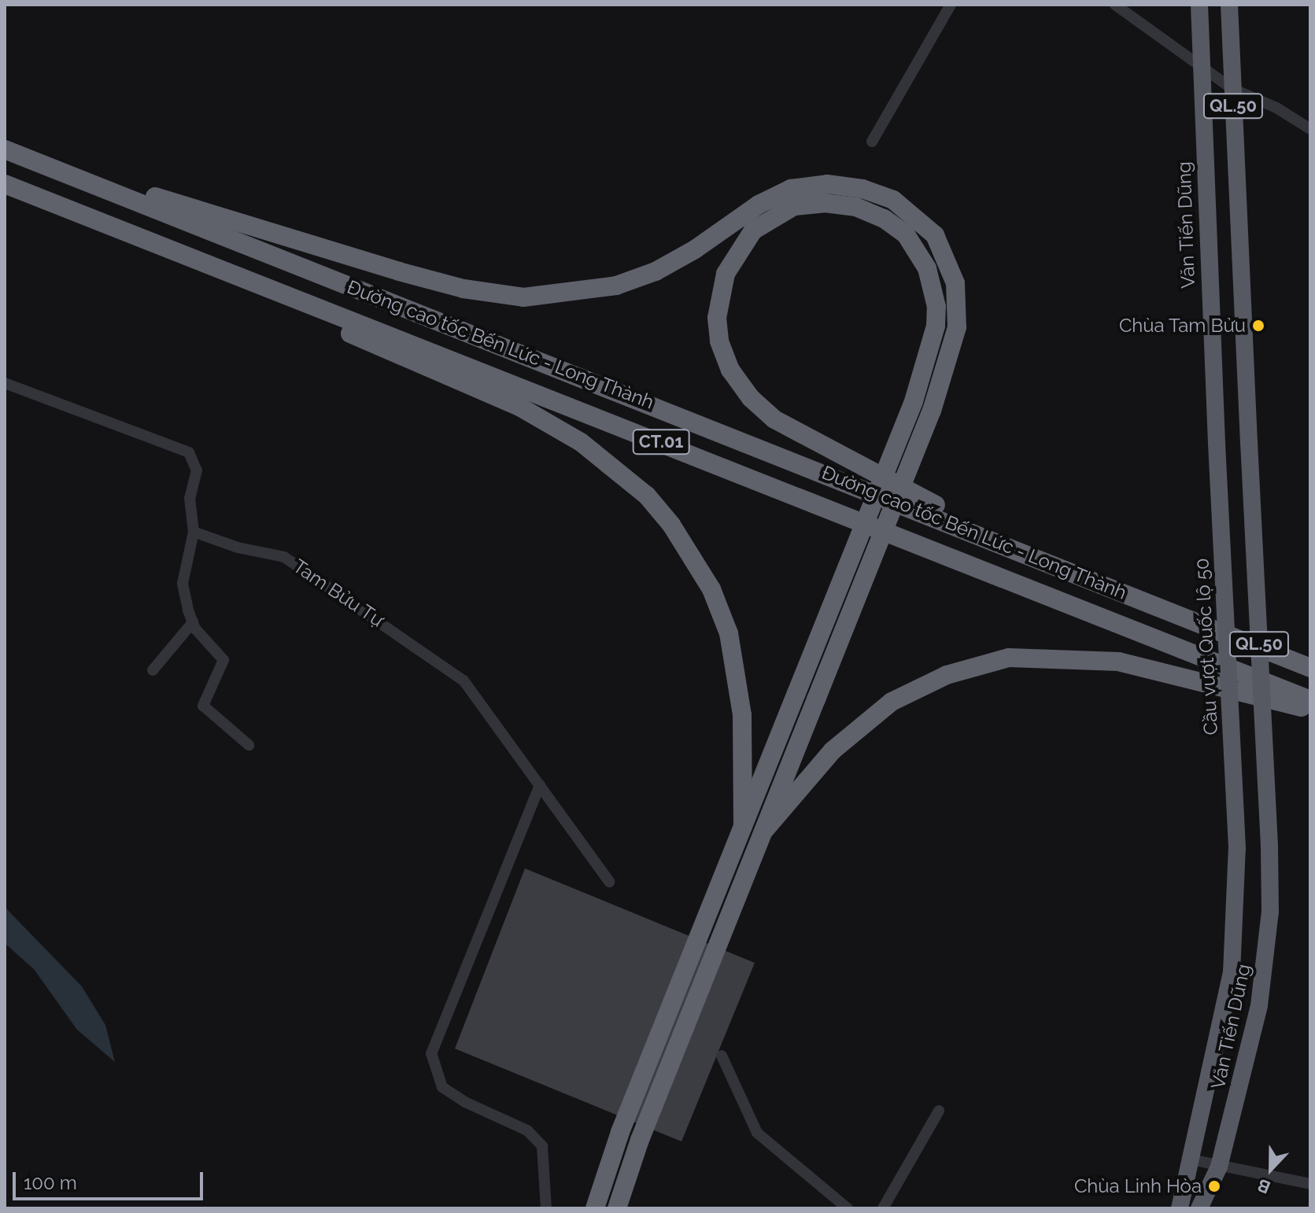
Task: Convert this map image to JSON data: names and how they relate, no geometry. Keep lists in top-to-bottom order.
{
  "streets": {
    "highway": [
      "QL.50",
      "Văn Tiến Dũng",
      "Đường cao tốc Bến Lức - Long Thành",
      "CT.01",
      "Cầu vượt Quốc lộ 50"
    ],
    "street": ["Tam Bửu Tự"]
  },
  "crossings": [
    ["QL.50", "Văn Tiến Dũng"],
    ["Văn Tiến Dũng", "Cầu vượt Quốc lộ 50"]
  ],
  "places": ["Chùa Tam Bửu", "Chùa Linh Hòa"],
  "scale_bar": "100 m",
  "north": "bottom"
}
